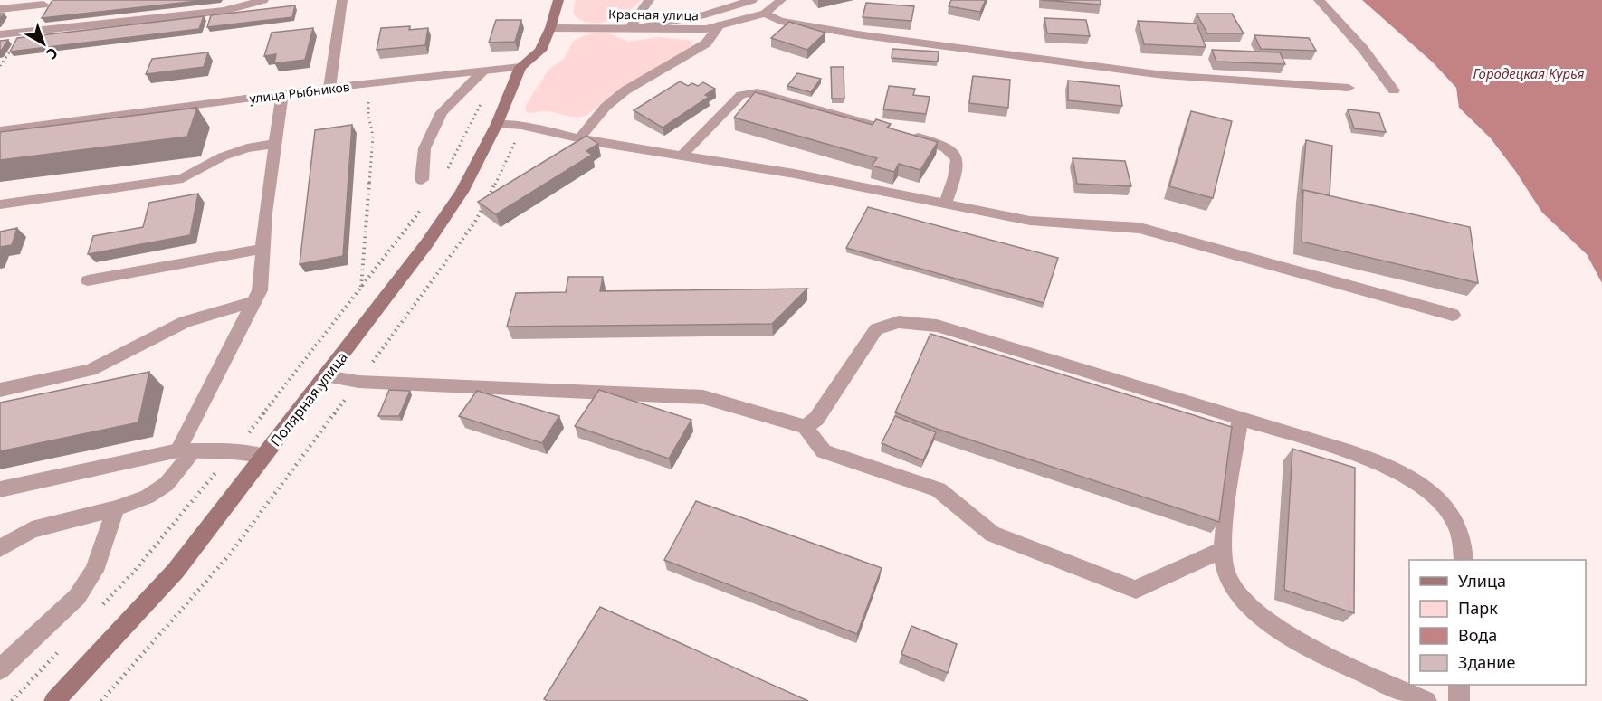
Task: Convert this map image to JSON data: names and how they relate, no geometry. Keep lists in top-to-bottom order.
{
  "streets": {
    "main road": ["Полярная улица"],
    "street": ["Красная улица", "улица Рыбников"]
  },
  "crossings": [
    ["улица Рыбников", "Полярная улица"]
  ],
  "water": ["Городецкая Курья"],
  "legend": [
    "Улица",
    "Парк",
    "Вода",
    "Здание"
  ],
  "north": "bottom right"
}
